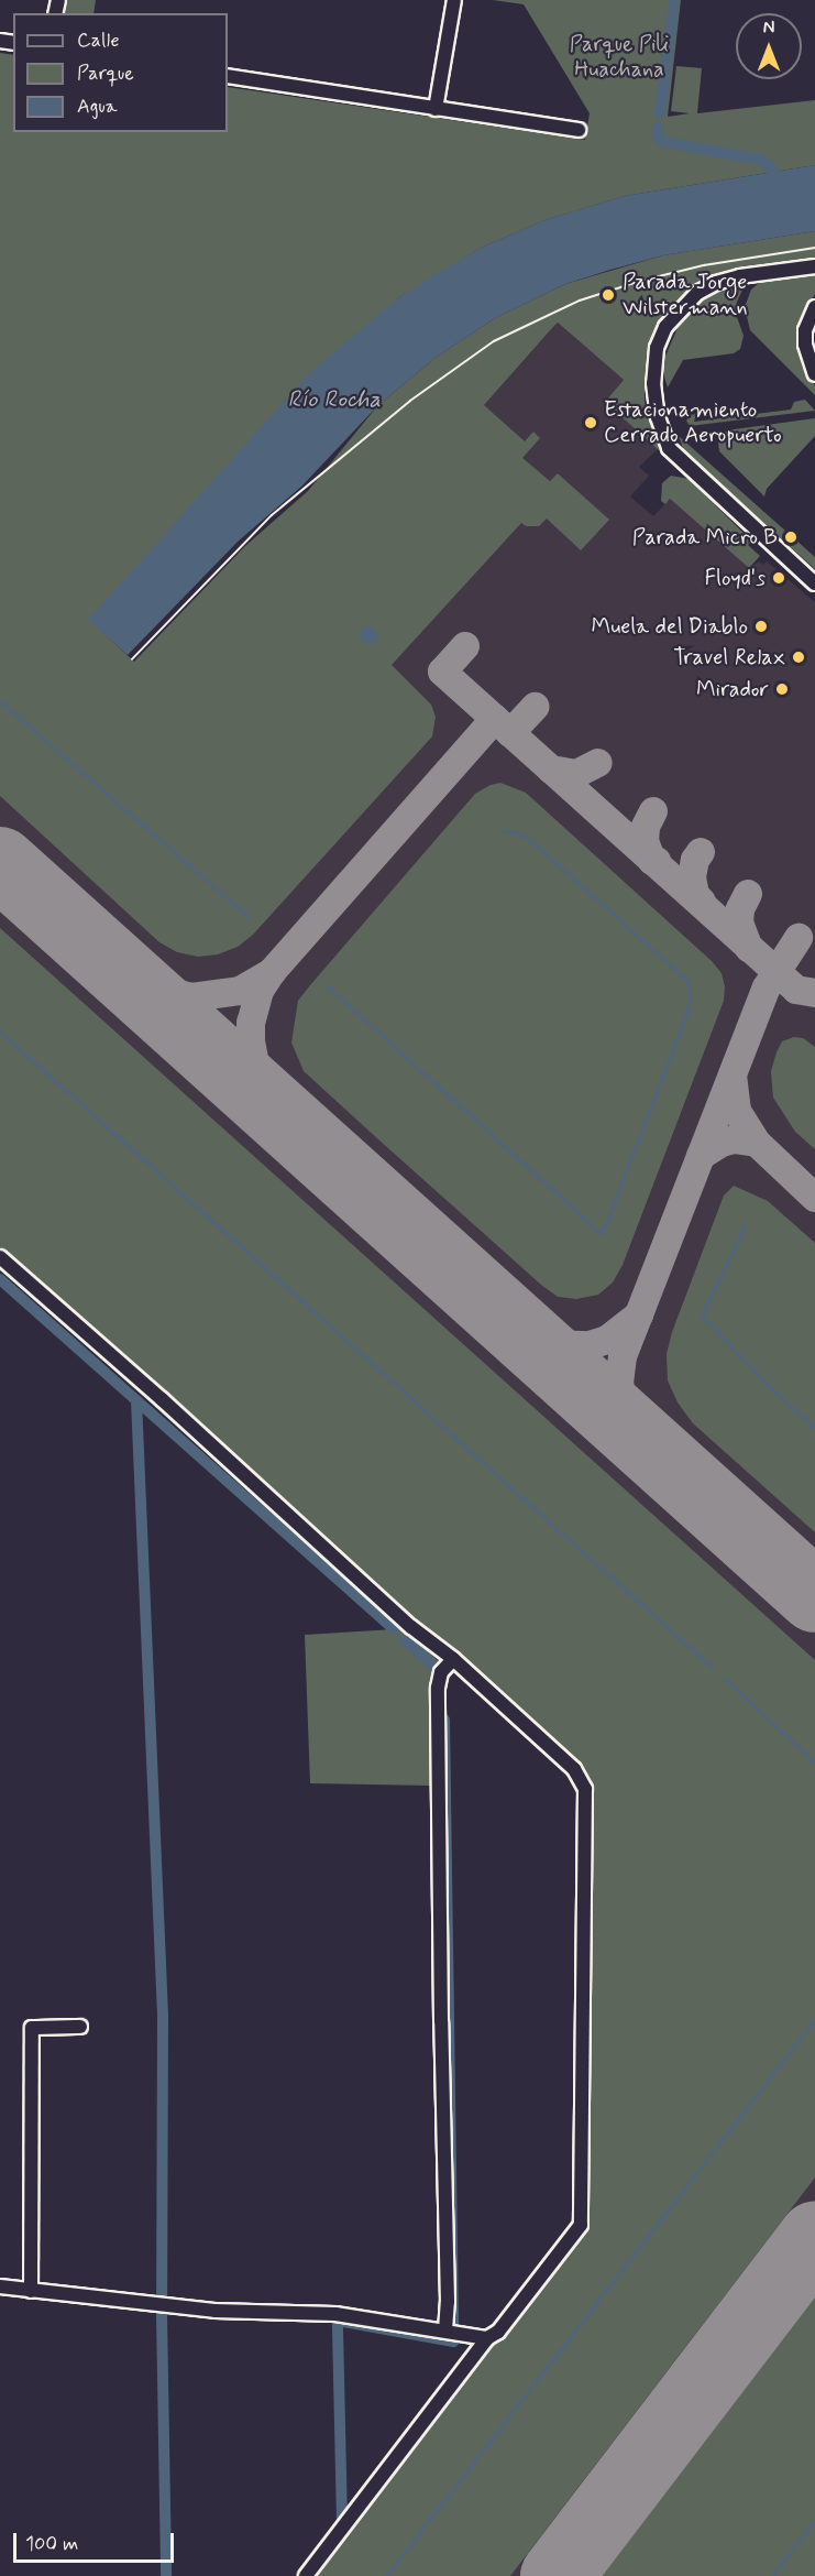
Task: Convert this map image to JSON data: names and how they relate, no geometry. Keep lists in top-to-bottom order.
{
  "water": ["Río Rocha"],
  "parks": ["Parque Pili Huachana"],
  "places": [
    "Parada Jorge Wilstermann",
    "Estacionamiento Cerrado Aeropuerto",
    "Parada Micro B",
    "Floyd's",
    "Muela del Diablo",
    "Travel Relax",
    "Mirador"
  ],
  "legend": ["Calle", "Parque", "Agua"],
  "scale_bar": "100 m",
  "north": "top"
}
